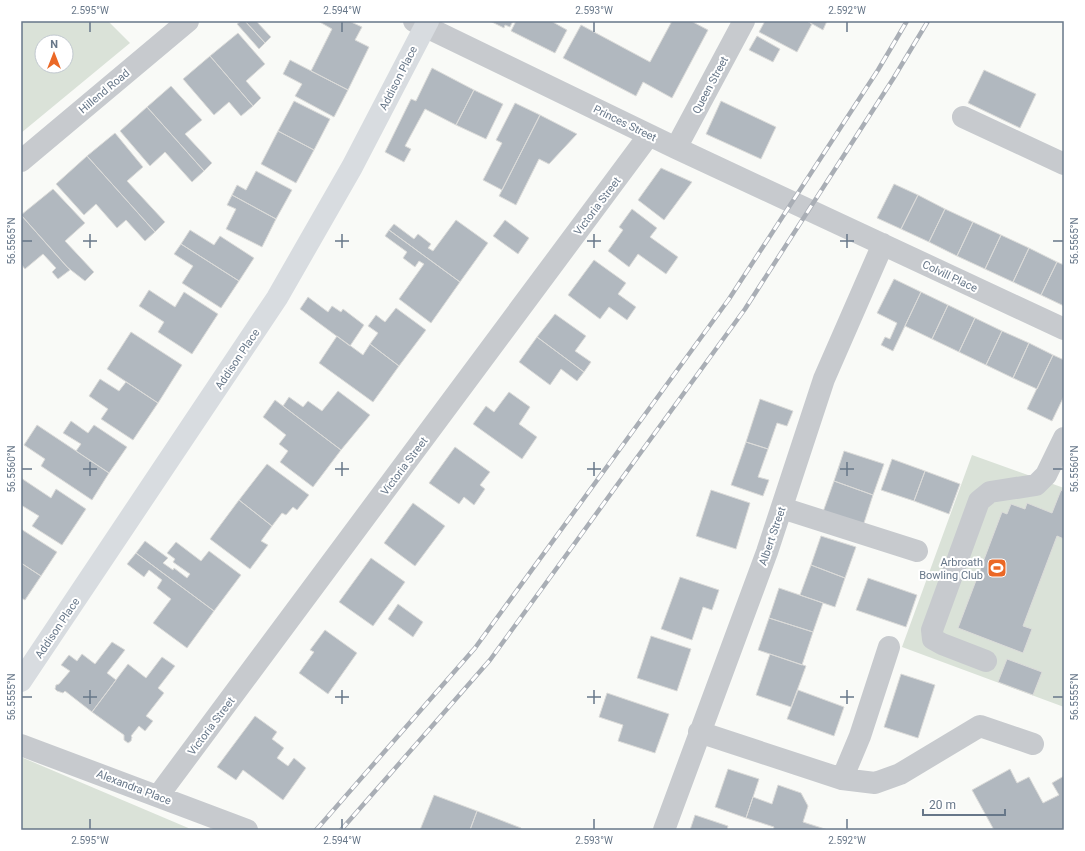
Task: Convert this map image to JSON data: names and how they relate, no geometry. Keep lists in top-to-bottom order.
{
  "streets": {
    "main road": ["Addison Place"],
    "street": [
      "Queen Street",
      "Hillend Road",
      "Princes Street",
      "Victoria Street",
      "Colvill Place",
      "Albert Street",
      "Alexandra Place"
    ]
  },
  "crossings": [
    ["Addison Place", "Princes Street"],
    ["Queen Street", "Princes Street"],
    ["Princes Street", "Victoria Street"],
    ["Princes Street", "Colvill Place"],
    ["Victoria Street", "Alexandra Place"],
    ["Colvill Place", "Albert Street"]
  ],
  "places": {
    "sports": ["Arbroath Bowling Club"]
  },
  "scale_bar": "20 m",
  "north": "top",
  "coordinates": [
    "2.595°W",
    "2.594°W",
    "2.593°W",
    "2.592°W",
    "56.5565°N",
    "56.5560°N",
    "56.5555°N"
  ]
}
